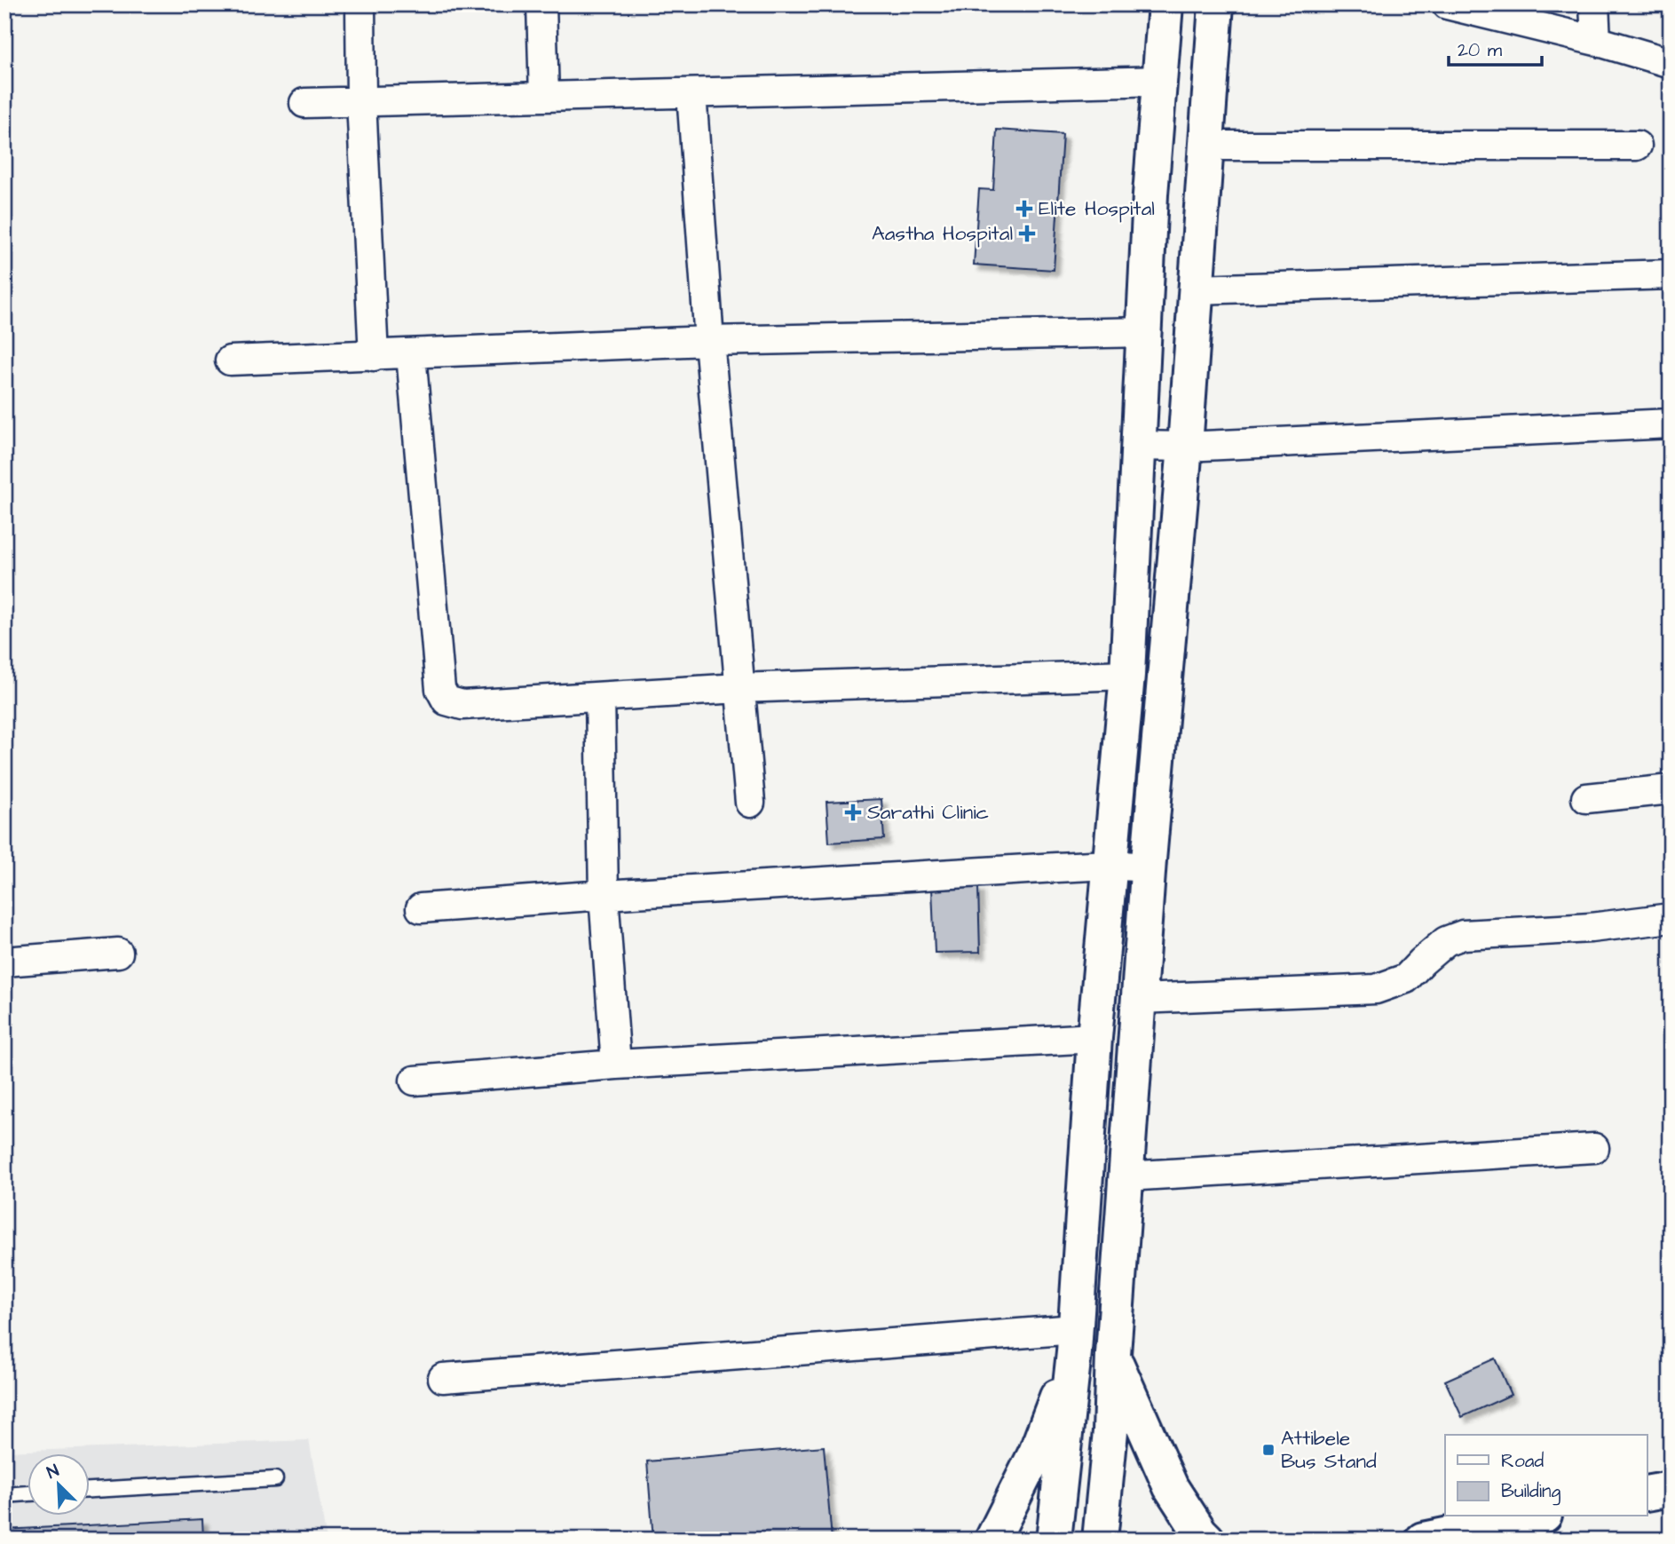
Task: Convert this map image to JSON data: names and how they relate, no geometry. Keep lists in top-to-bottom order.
{
  "places": {
    "health": ["Elite Hospital", "Aastha Hospital", "Sarathi Clinic"],
    "transit": ["Attibele Bus Stand"]
  },
  "legend": ["Road", "Building"],
  "scale_bar": "20 m",
  "north": "top left"
}
